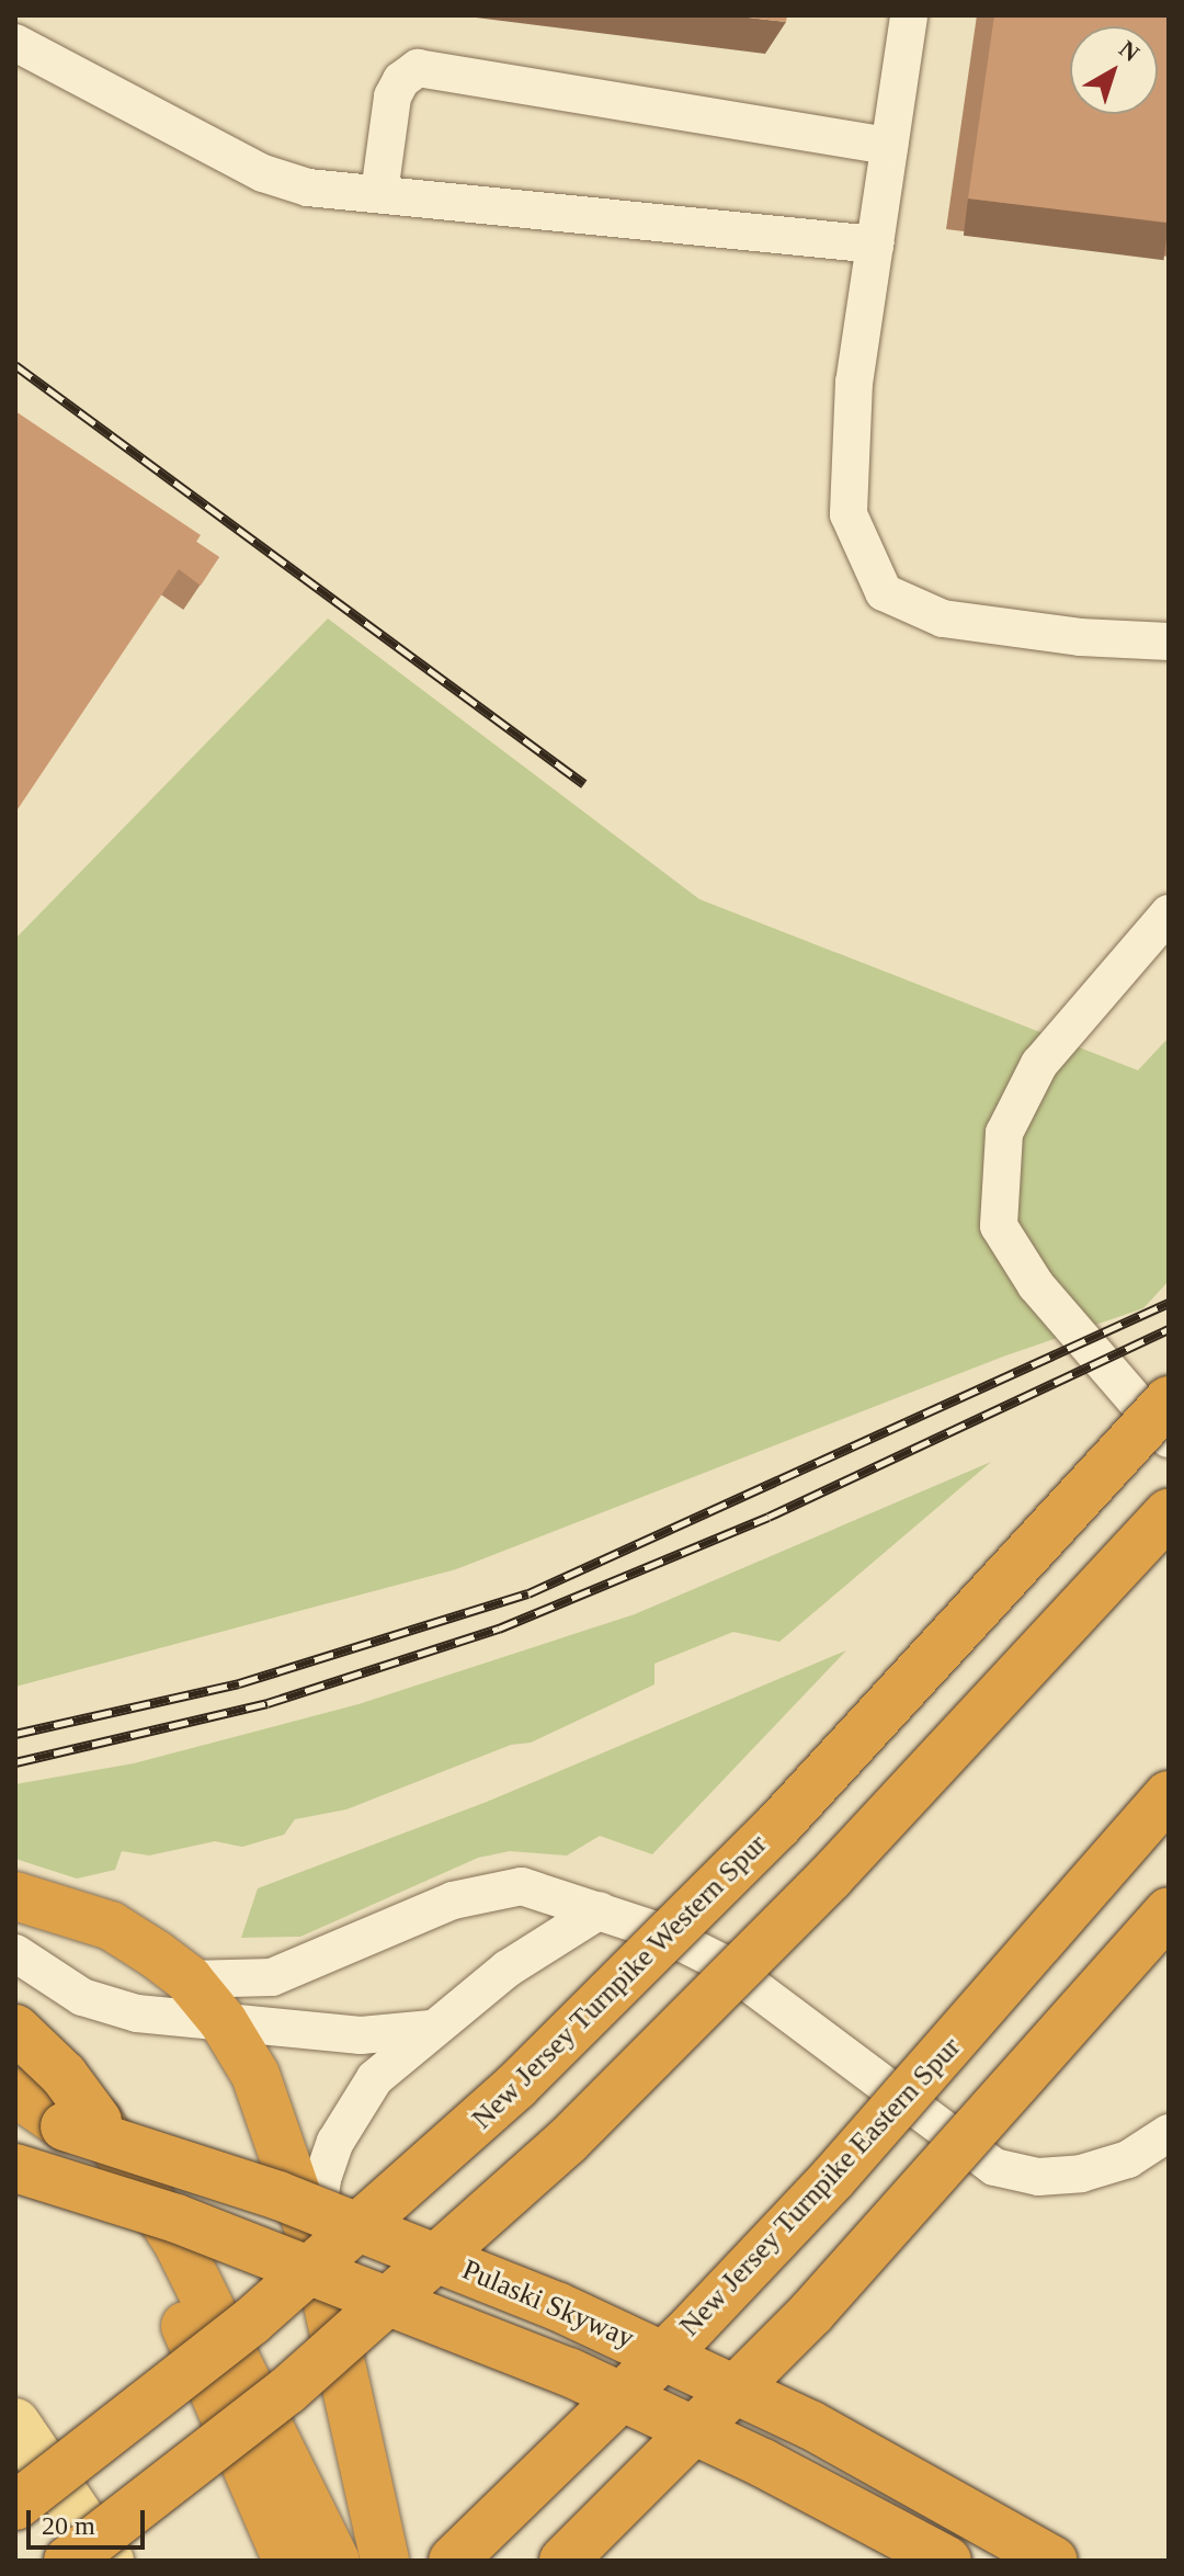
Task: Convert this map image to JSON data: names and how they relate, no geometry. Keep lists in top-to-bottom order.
{
  "streets": {
    "highway": ["New Jersey Turnpike Western Spur", "New Jersey Turnpike Eastern Spur", "Pulaski Skyway"]
  },
  "scale_bar": "20 m",
  "north": "top right"
}
